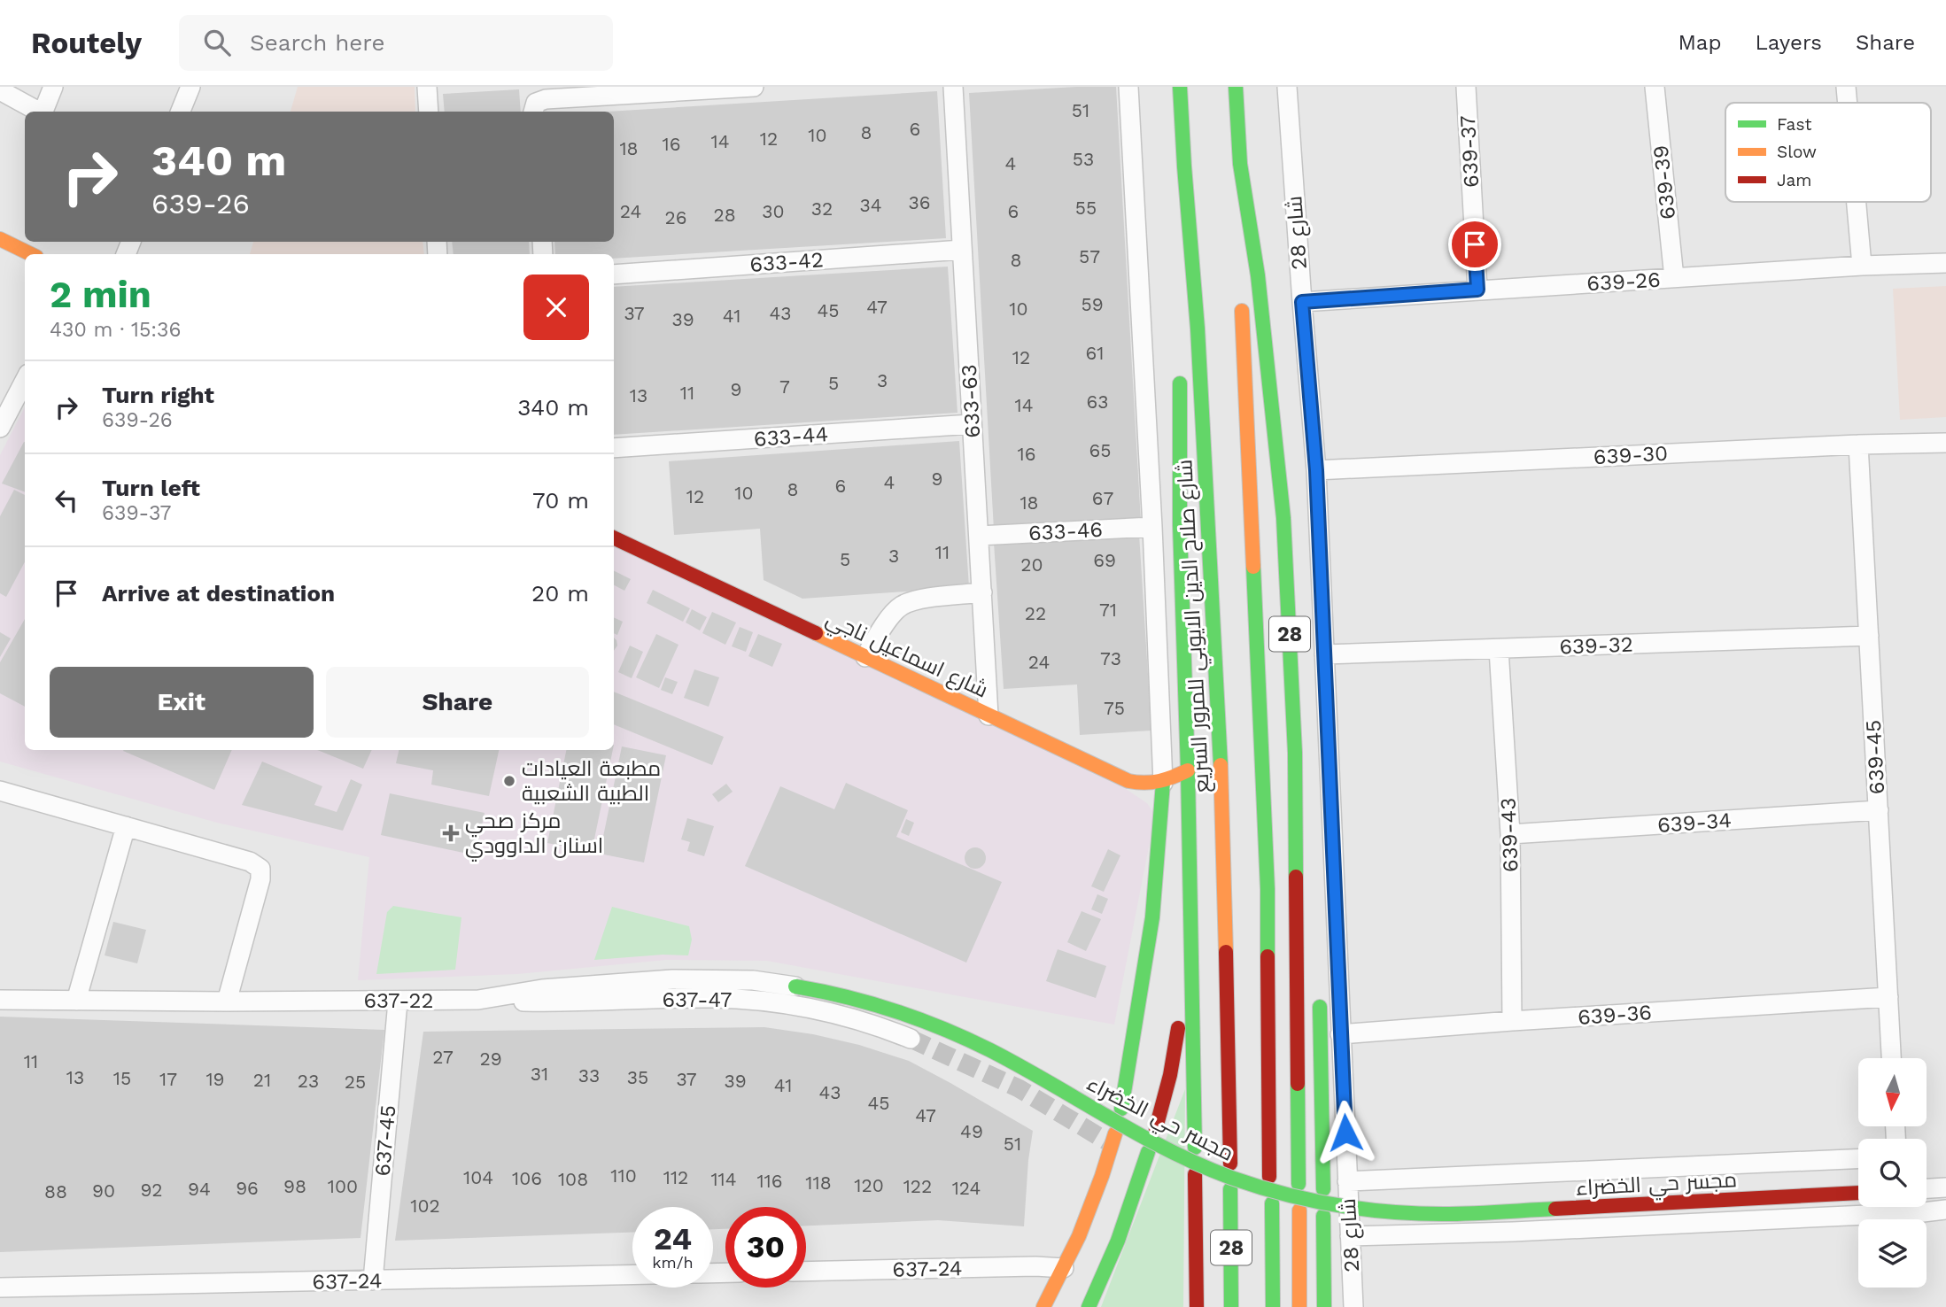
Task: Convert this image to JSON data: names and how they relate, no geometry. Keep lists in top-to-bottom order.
{
  "streets": {
    "main road": [
      "شارع صلاح الدين الايوبي للمرور السريع",
      "28",
      "شارع اسماعيل ناجي",
      "مجسر حي الخضراء"
    ],
    "street": [
      "639-37",
      "639-39",
      "شارع 28",
      "633-42",
      "639-26",
      "633-63",
      "633-44",
      "639-30",
      "633-46",
      "639-32",
      "639-45",
      "639-34",
      "639-43",
      "637-47",
      "637-22",
      "639-36",
      "637-45",
      "637-24"
    ]
  },
  "crossings": [
    ["639-37", "639-26"],
    ["639-39", "639-26"],
    ["شارع 28", "639-26"],
    ["شارع 28", "639-30"],
    ["شارع 28", "639-32"],
    ["شارع 28", "639-36"],
    ["633-42", "633-63"],
    ["633-63", "633-44"],
    ["633-63", "633-46"],
    ["633-63", "شارع اسماعيل ناجي"],
    ["639-30", "639-45"],
    ["639-32", "639-45"],
    ["639-32", "639-43"],
    ["639-45", "639-34"],
    ["639-45", "639-36"],
    ["639-34", "639-43"],
    ["639-43", "639-36"],
    ["637-47", "637-22"],
    ["637-22", "مجسر حي الخضراء"],
    ["637-22", "637-45"],
    ["637-45", "637-24"]
  ],
  "places": {
    "other": ["مطبعة العيادات الطبية الشعبية"],
    "health": ["مركز صحي اسنان الداوودي"]
  },
  "house_numbers": [
    "51",
    "6",
    "8",
    "10",
    "12",
    "14",
    "16",
    "18",
    "53",
    "4",
    "36",
    "34",
    "55",
    "32",
    "24",
    "30",
    "6",
    "28",
    "26",
    "57",
    "8",
    "59",
    "47",
    "10",
    "45",
    "37",
    "43",
    "41",
    "39",
    "61",
    "12",
    "3",
    "5",
    "7",
    "9",
    "11",
    "13",
    "63",
    "14",
    "65",
    "16",
    "9",
    "4",
    "6",
    "8",
    "10",
    "12",
    "67",
    "18",
    "11",
    "3",
    "5",
    "69",
    "20",
    "71",
    "22",
    "73",
    "24",
    "75",
    "27",
    "29",
    "11",
    "31",
    "33",
    "13",
    "35",
    "15",
    "17",
    "19",
    "37",
    "21",
    "23",
    "39",
    "25",
    "41",
    "43",
    "45",
    "47",
    "49",
    "51",
    "110",
    "104",
    "112",
    "106",
    "108",
    "114",
    "116",
    "118",
    "120",
    "98",
    "100",
    "122",
    "96",
    "124",
    "94",
    "92",
    "90",
    "88",
    "102"
  ],
  "legend": ["Fast", "Slow", "Jam"],
  "north": "bottom",
  "page": {
    "header": "Routely",
    "search": "Search here",
    "nav": ["Map", "Layers", "Share"],
    "turn": ["340 m", "639-26"],
    "heading": ["2 min", "430 m · 15:36"],
    "list": [
      {
        "name": "Turn right",
        "note": "639-26",
        "value": "340 m"
      },
      {
        "name": "Turn left",
        "note": "639-37",
        "value": "70 m"
      },
      {
        "name": "Arrive at destination",
        "value": "20 m"
      }
    ],
    "buttons": ["Exit", "Share"],
    "speed": "24 km/h",
    "limit": "30"
  }
}
